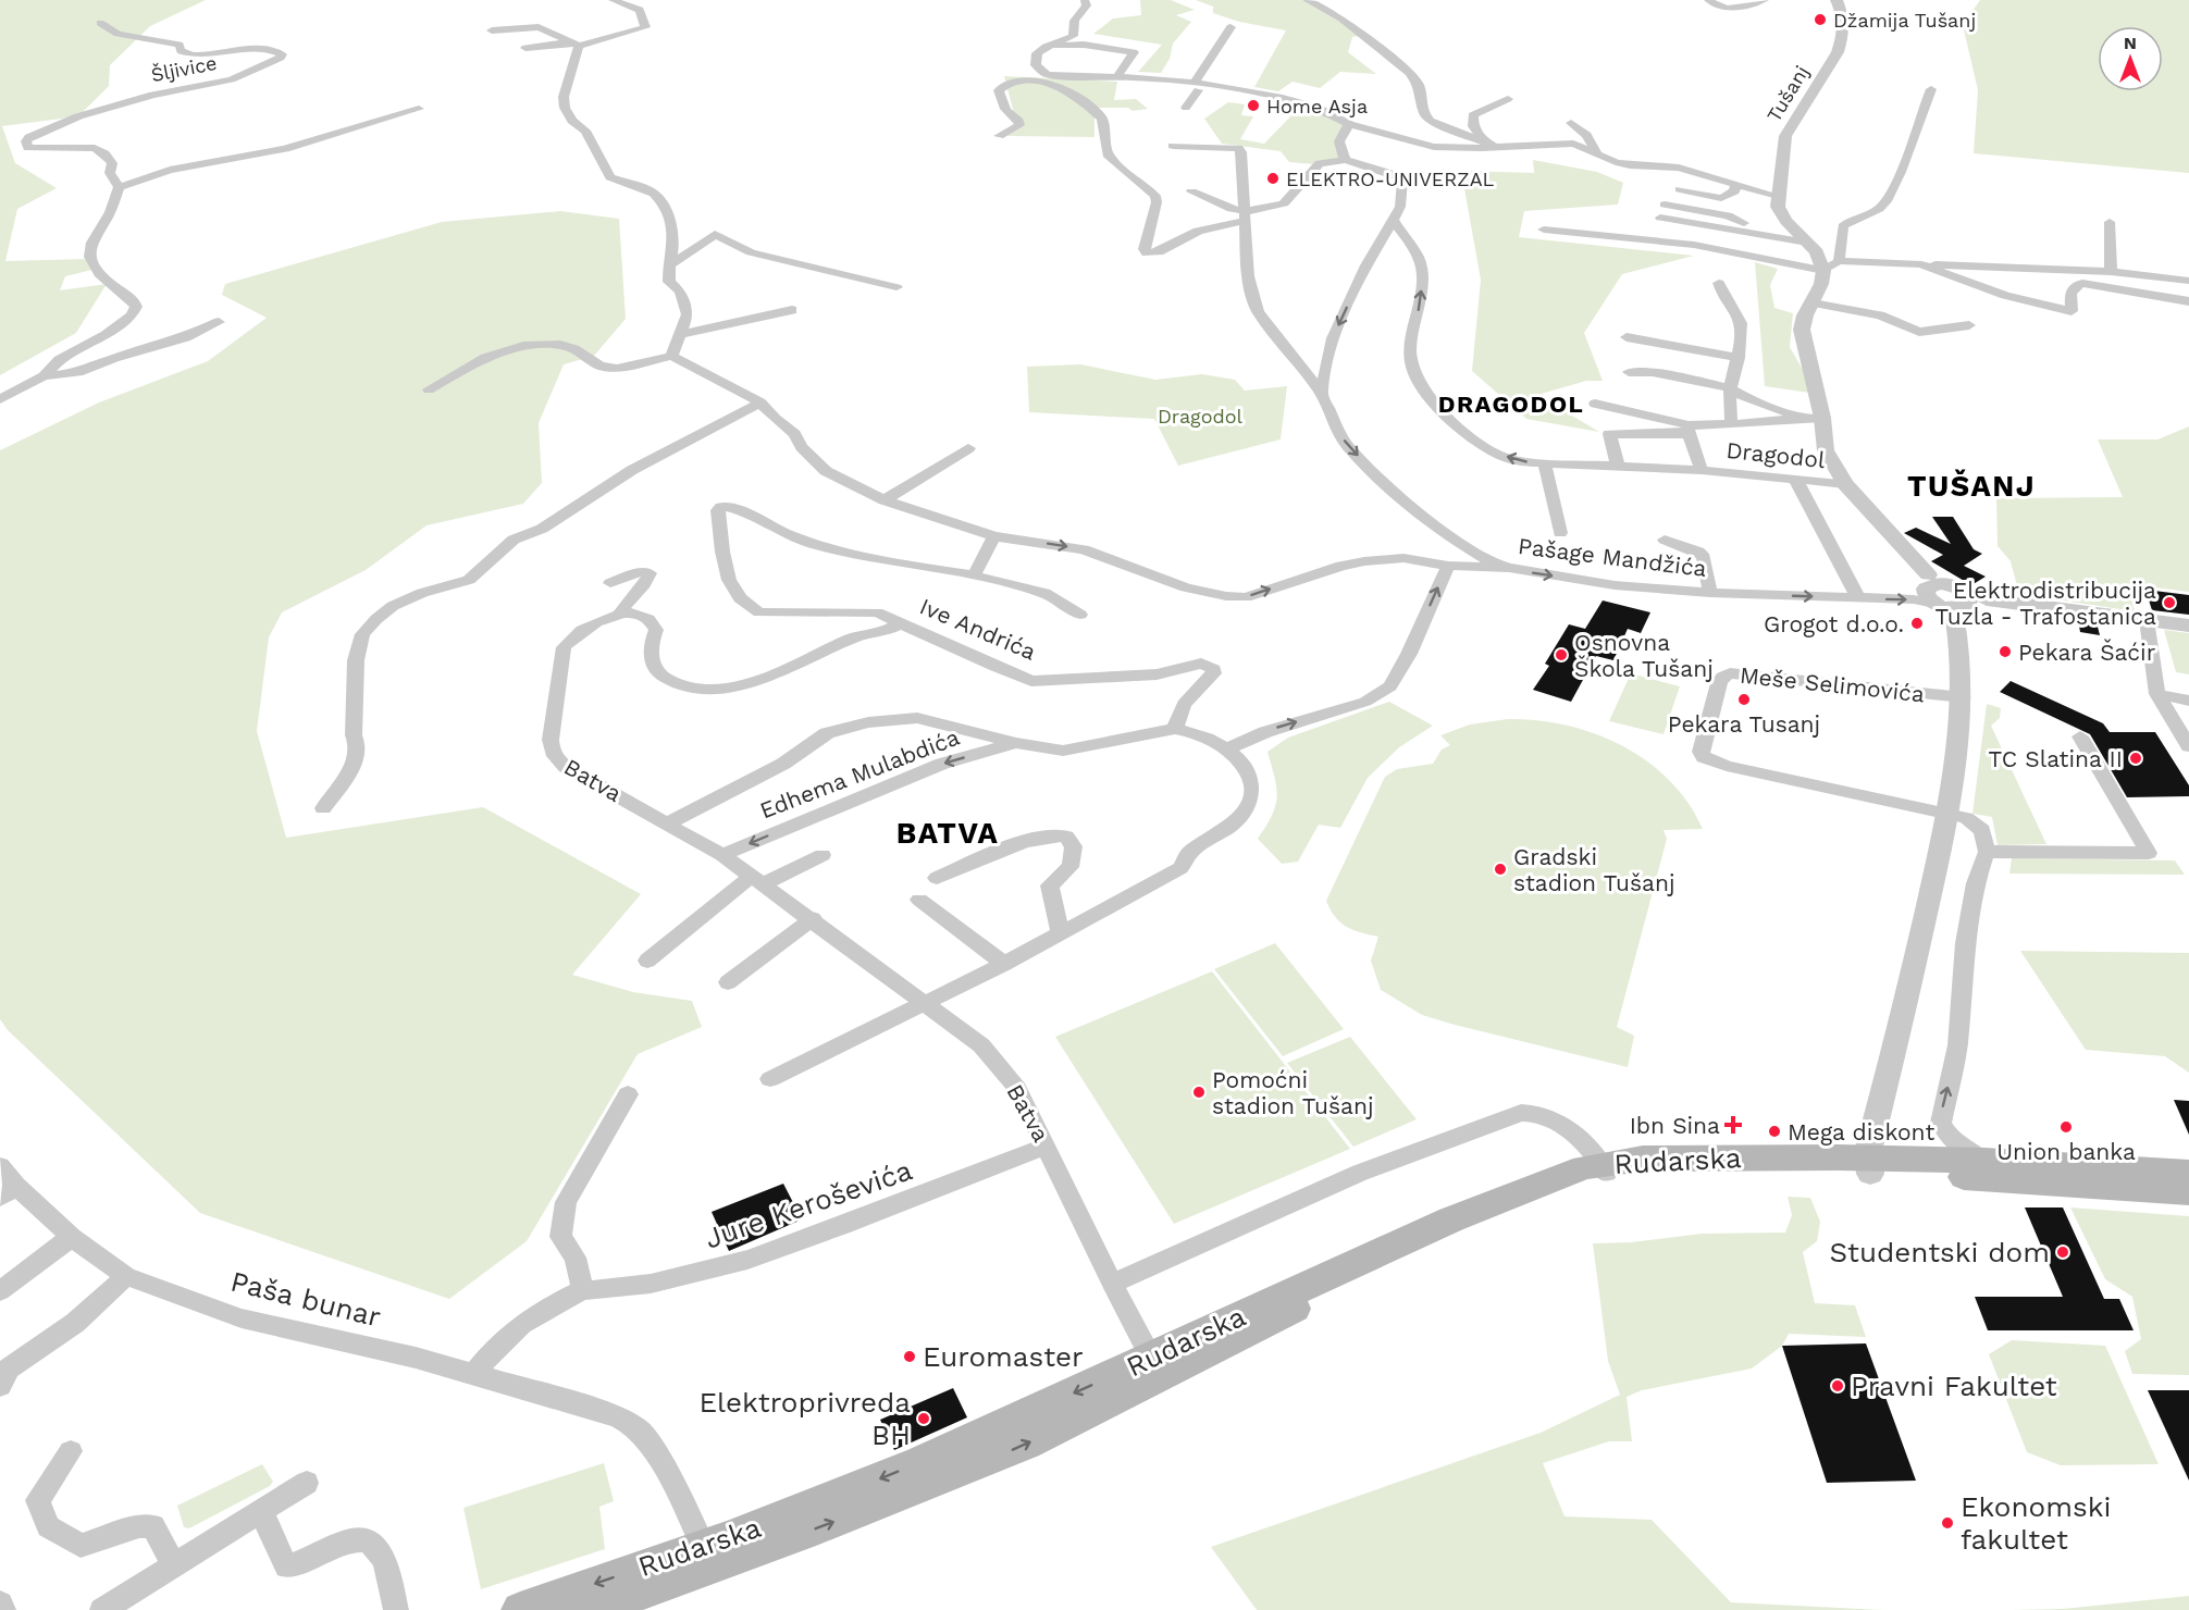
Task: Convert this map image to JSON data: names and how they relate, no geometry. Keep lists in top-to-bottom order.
{
  "streets": {
    "main road": ["Rudarska"],
    "street": [
      "Šljivice",
      "Tušanj",
      "Dragodol",
      "Pašage Mandžića",
      "Ive Andrića",
      "Meše Selimovića",
      "Edhema Mulabdića",
      "Batva",
      "Jure Keroševića",
      "Paša bunar"
    ]
  },
  "crossings": [
    ["Edhema Mulabdića", "Batva"],
    ["Batva", "Rudarska"],
    ["Batva", "Jure Keroševića"],
    ["Rudarska", "Paša bunar"]
  ],
  "one_way": ["Dragodol"],
  "districts": ["DRAGODOL", "TUŠANJ", "BATVA"],
  "parks": ["Dragodol"],
  "places": {
    "other": [
      "Džamija Tušanj",
      "Home Asja",
      "ELEKTRO-UNIVERZAL",
      "Elektrodistribucija Tuzla - Trafostanica",
      "Grogot d.o.o.",
      "Pekara Šaćir",
      "Osnovna Škola Tušanj",
      "Pekara Tusanj",
      "TC Slatina II",
      "Gradski stadion Tušanj",
      "Pomoćni stadion Tušanj",
      "Union banka",
      "Mega diskont",
      "Studentski dom",
      "Euromaster",
      "Pravni Fakultet",
      "Elektroprivreda BH",
      "Ekonomski fakultet"
    ],
    "health": ["Ibn Sina"]
  },
  "north": "top"
}
